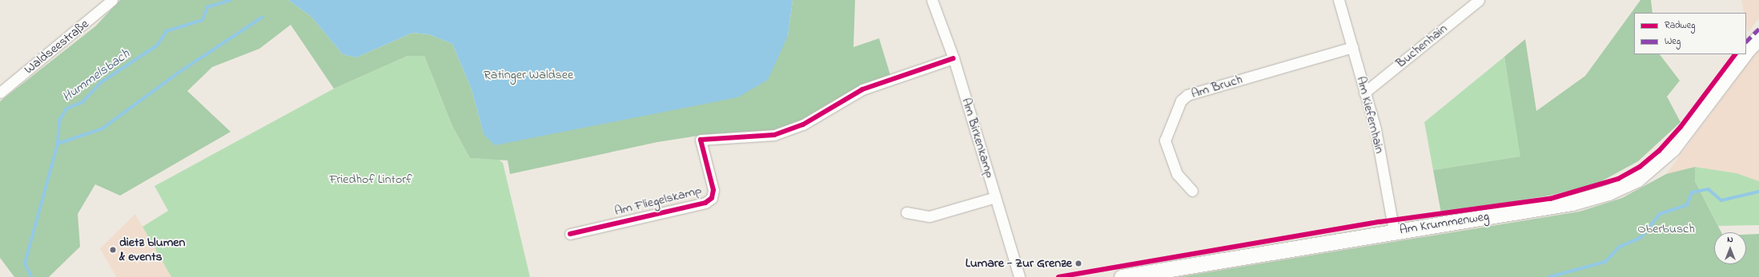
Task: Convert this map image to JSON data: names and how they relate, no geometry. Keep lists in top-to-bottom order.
{
  "streets": {
    "main road": ["Am Krummenweg"],
    "street": [
      "Buchenhain",
      "Waldseestraße",
      "Am Bruch",
      "Am Kiefernhain",
      "Am Birkenkamp",
      "Am Fliegelskamp"
    ]
  },
  "crossings": [
    ["Buchenhain", "Am Kiefernhain"],
    ["Am Bruch", "Am Kiefernhain"],
    ["Am Kiefernhain", "Am Krummenweg"],
    ["Am Birkenkamp", "Am Fliegelskamp"]
  ],
  "water": ["Hummelsbach"],
  "parks": ["Ratinger Waldsee", "Friedhof Lintorf", "Oberbusch"],
  "places": ["dietz blumen & events", "Lumare - Zur Grenze"],
  "legend": ["Radweg", "Weg"],
  "north": "top"
}
